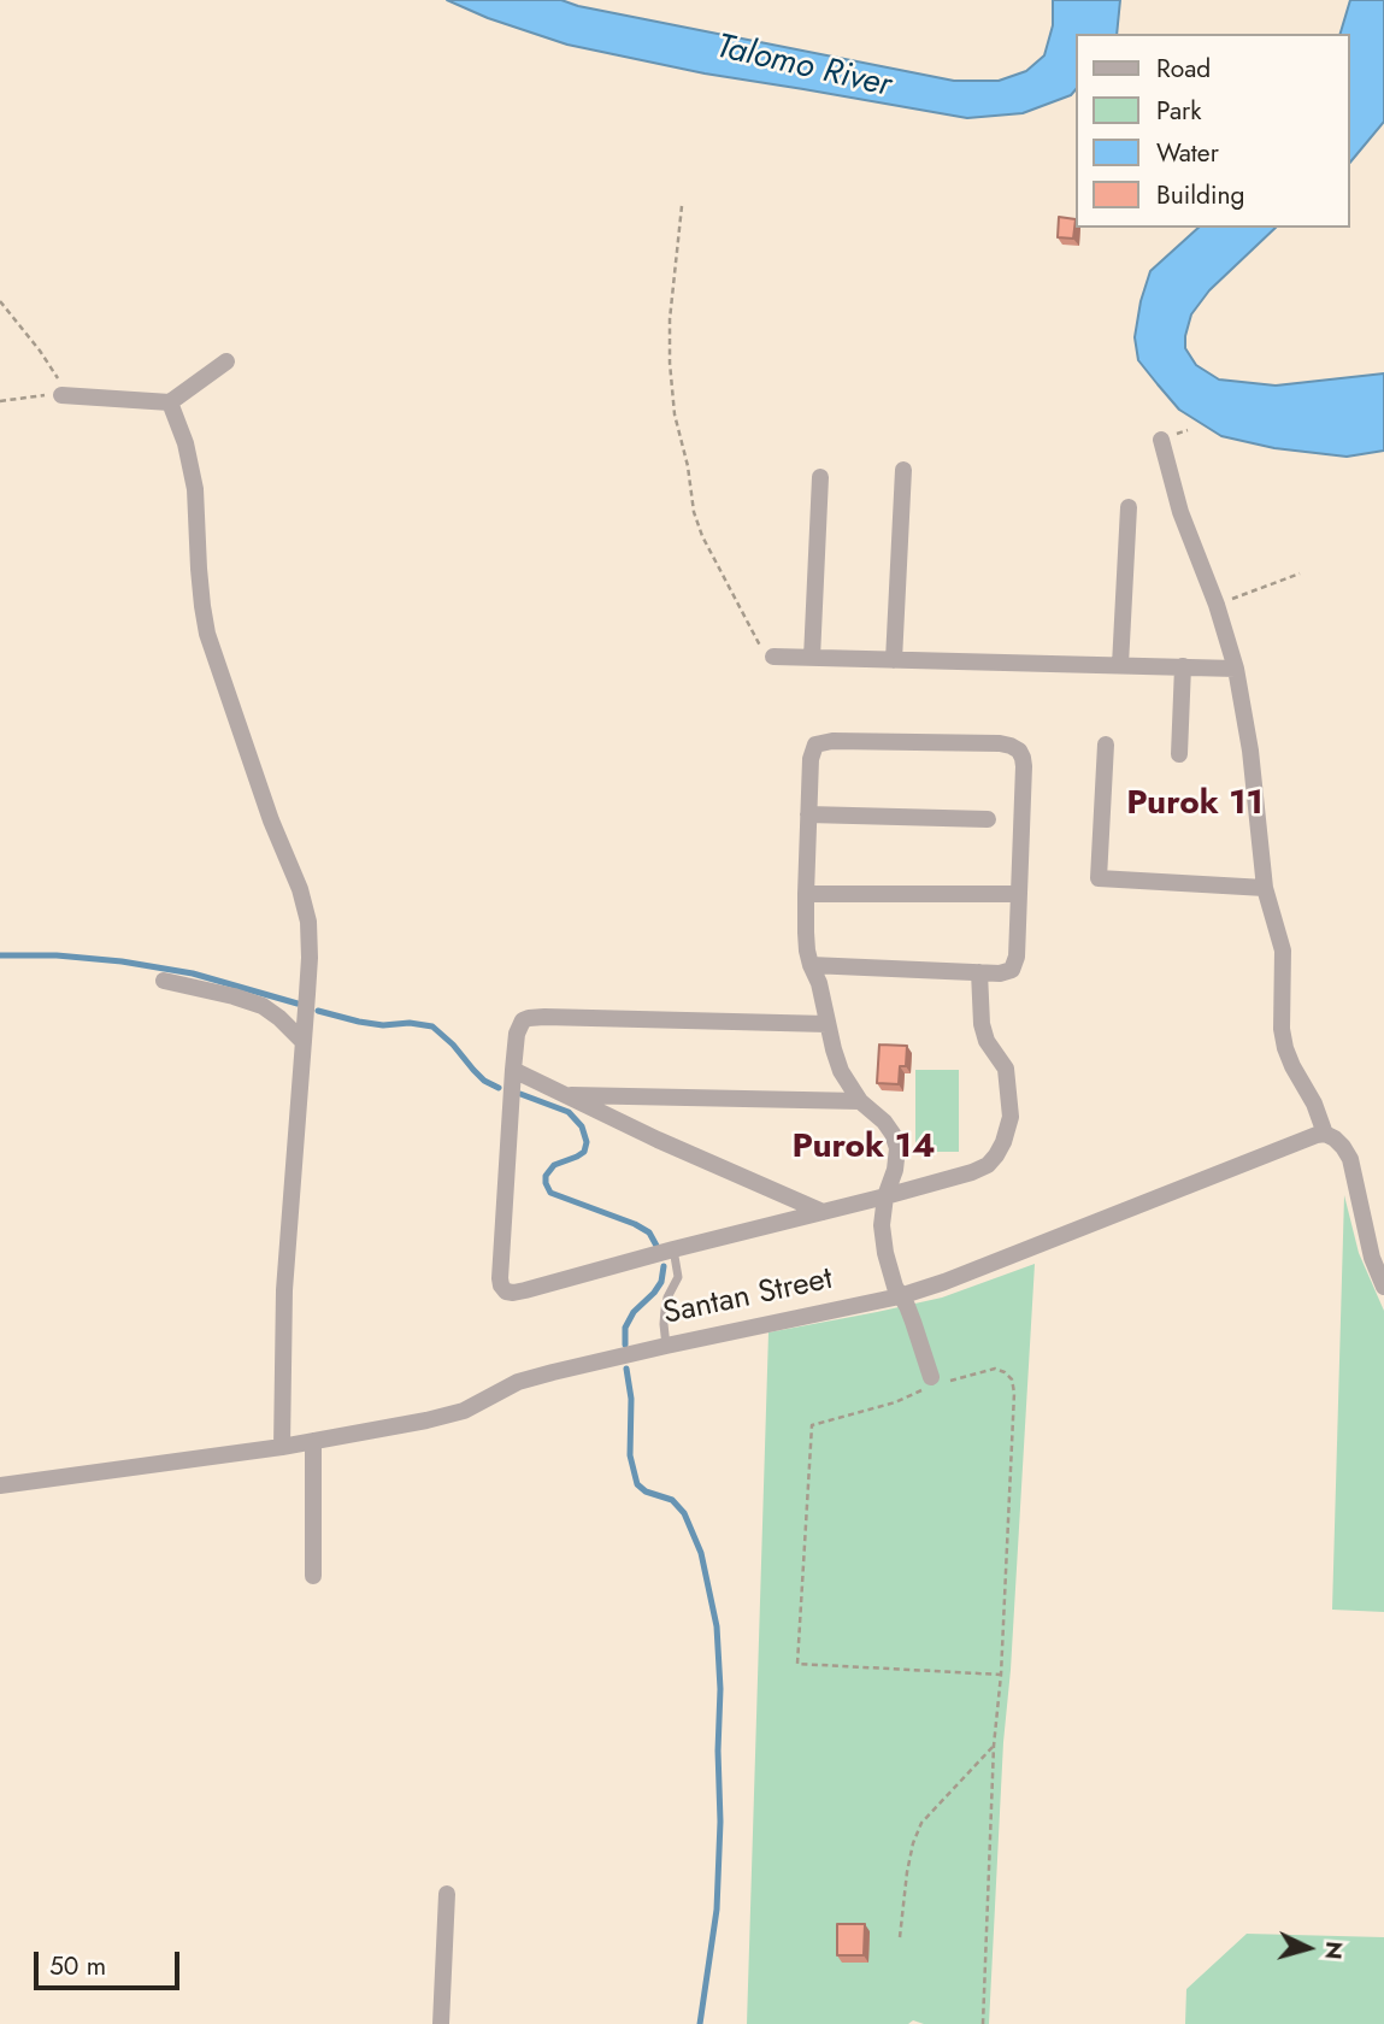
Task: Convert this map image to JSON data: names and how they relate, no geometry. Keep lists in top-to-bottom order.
{
  "streets": {
    "street": ["Santan Street"]
  },
  "districts": ["Purok 11", "Purok 14"],
  "water": ["Talomo River"],
  "legend": [
    "Road",
    "Park",
    "Water",
    "Building"
  ],
  "scale_bar": "50 m",
  "north": "right"
}
